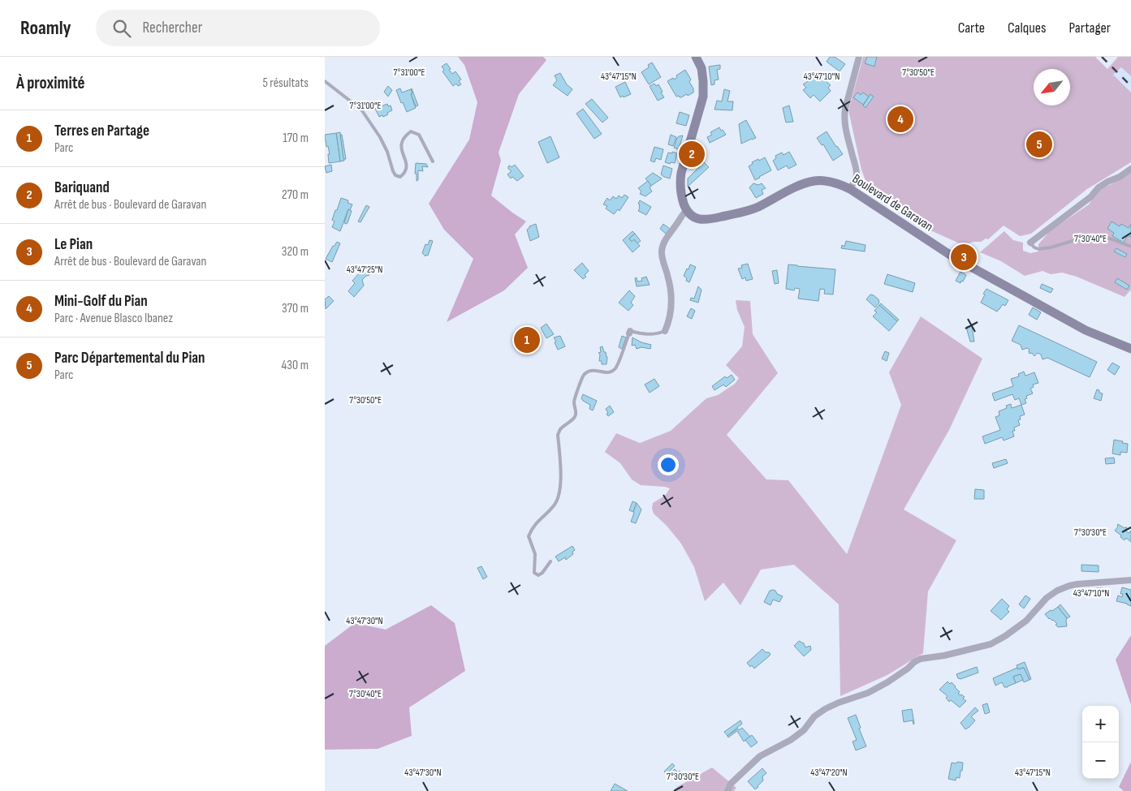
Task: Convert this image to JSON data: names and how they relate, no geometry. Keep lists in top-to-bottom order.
{
  "streets": {
    "street": ["Boulevard de Garavan"]
  },
  "north": "bottom left",
  "page": {
    "header": "Roamly",
    "search": "Rechercher",
    "nav": ["Carte", "Calques", "Partager"],
    "heading": ["À proximité", "5 résultats"],
    "pins": [
      "4",
      "5",
      "2",
      "3",
      "1"
    ],
    "list": [
      {
        "mark": "1",
        "name": "Terres en Partage",
        "note": "Parc",
        "value": "170 m"
      },
      {
        "mark": "2",
        "name": "Bariquand",
        "note": "Arrêt de bus · Boulevard de Garavan",
        "value": "270 m"
      },
      {
        "mark": "3",
        "name": "Le Pian",
        "note": "Arrêt de bus · Boulevard de Garavan",
        "value": "320 m"
      },
      {
        "mark": "4",
        "name": "Mini-Golf du Pian",
        "note": "Parc · Avenue Blasco Ibanez",
        "value": "370 m"
      },
      {
        "mark": "5",
        "name": "Parc Départemental du Pian",
        "note": "Parc",
        "value": "430 m"
      }
    ],
    "map_buttons": ["+", "−"]
  },
  "coordinates": [
    "7°31'00\"E",
    "7°30'50\"E",
    "43°47'15\"N",
    "43°47'10\"N",
    "7°30'40\"E",
    "43°47'25\"N",
    "7°30'30\"E",
    "43°47'30\"N",
    "43°47'20\"N"
  ]
}
